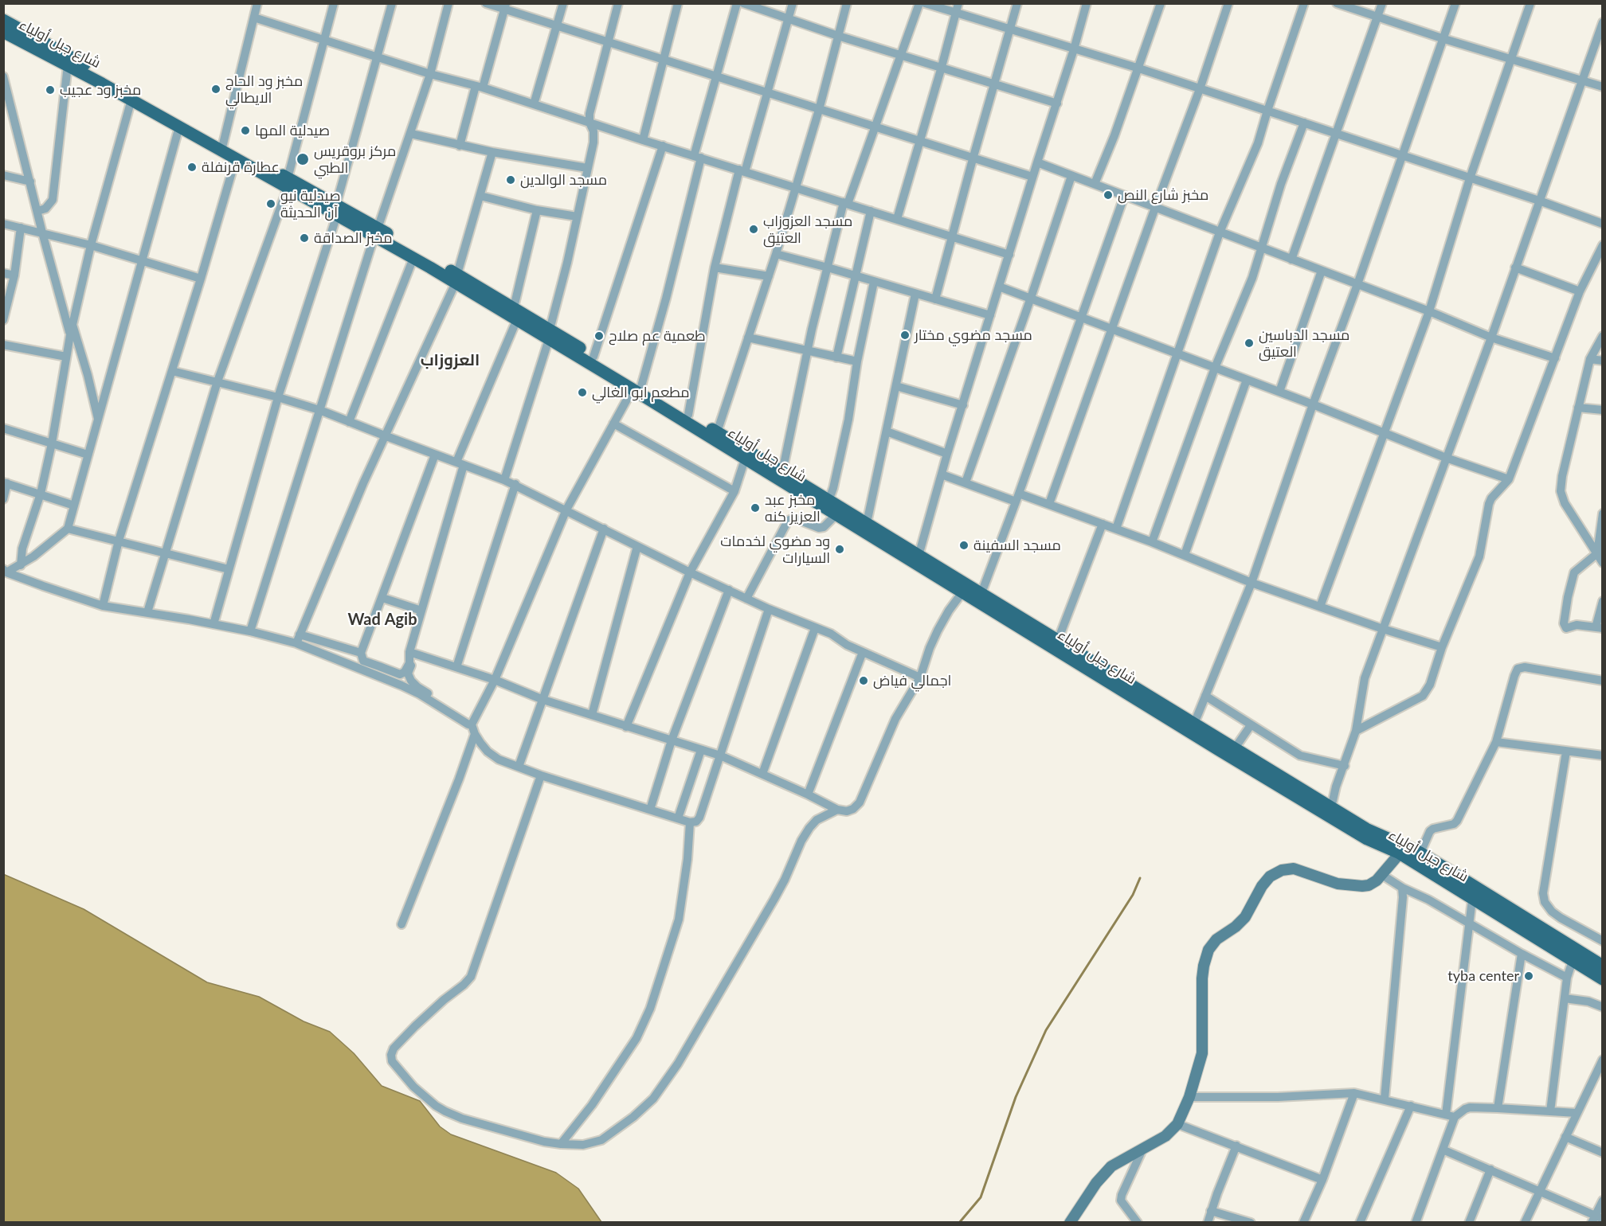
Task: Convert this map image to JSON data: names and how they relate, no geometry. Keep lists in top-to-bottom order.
{
  "streets": {
    "main road": ["شارع جبل أولياء"]
  },
  "districts": ["العزوزاب", "Wad Agib"],
  "places": [
    "مخبز ود الحاج الايطالي",
    "مخبز ود عجيب",
    "صيدلية المها",
    "مركز بروقريس الطبي",
    "عطارة قرنفلة",
    "مسجد الوالدين",
    "مخبز شارع النص",
    "صيدلية نيو آن الحديثة",
    "مسجد العزوزاب العتيق",
    "مخبز الصداقة",
    "مسجد مضوي مختار",
    "طعمية عم صلاح",
    "مسجد الدباسين العتيق",
    "مطعم ابو الغالي",
    "مخبز عبد العزيز كنه",
    "مسجد السفينة",
    "ود مضوي لخدمات السيارات",
    "اجمالي فياض",
    "tyba center"
  ]
}
